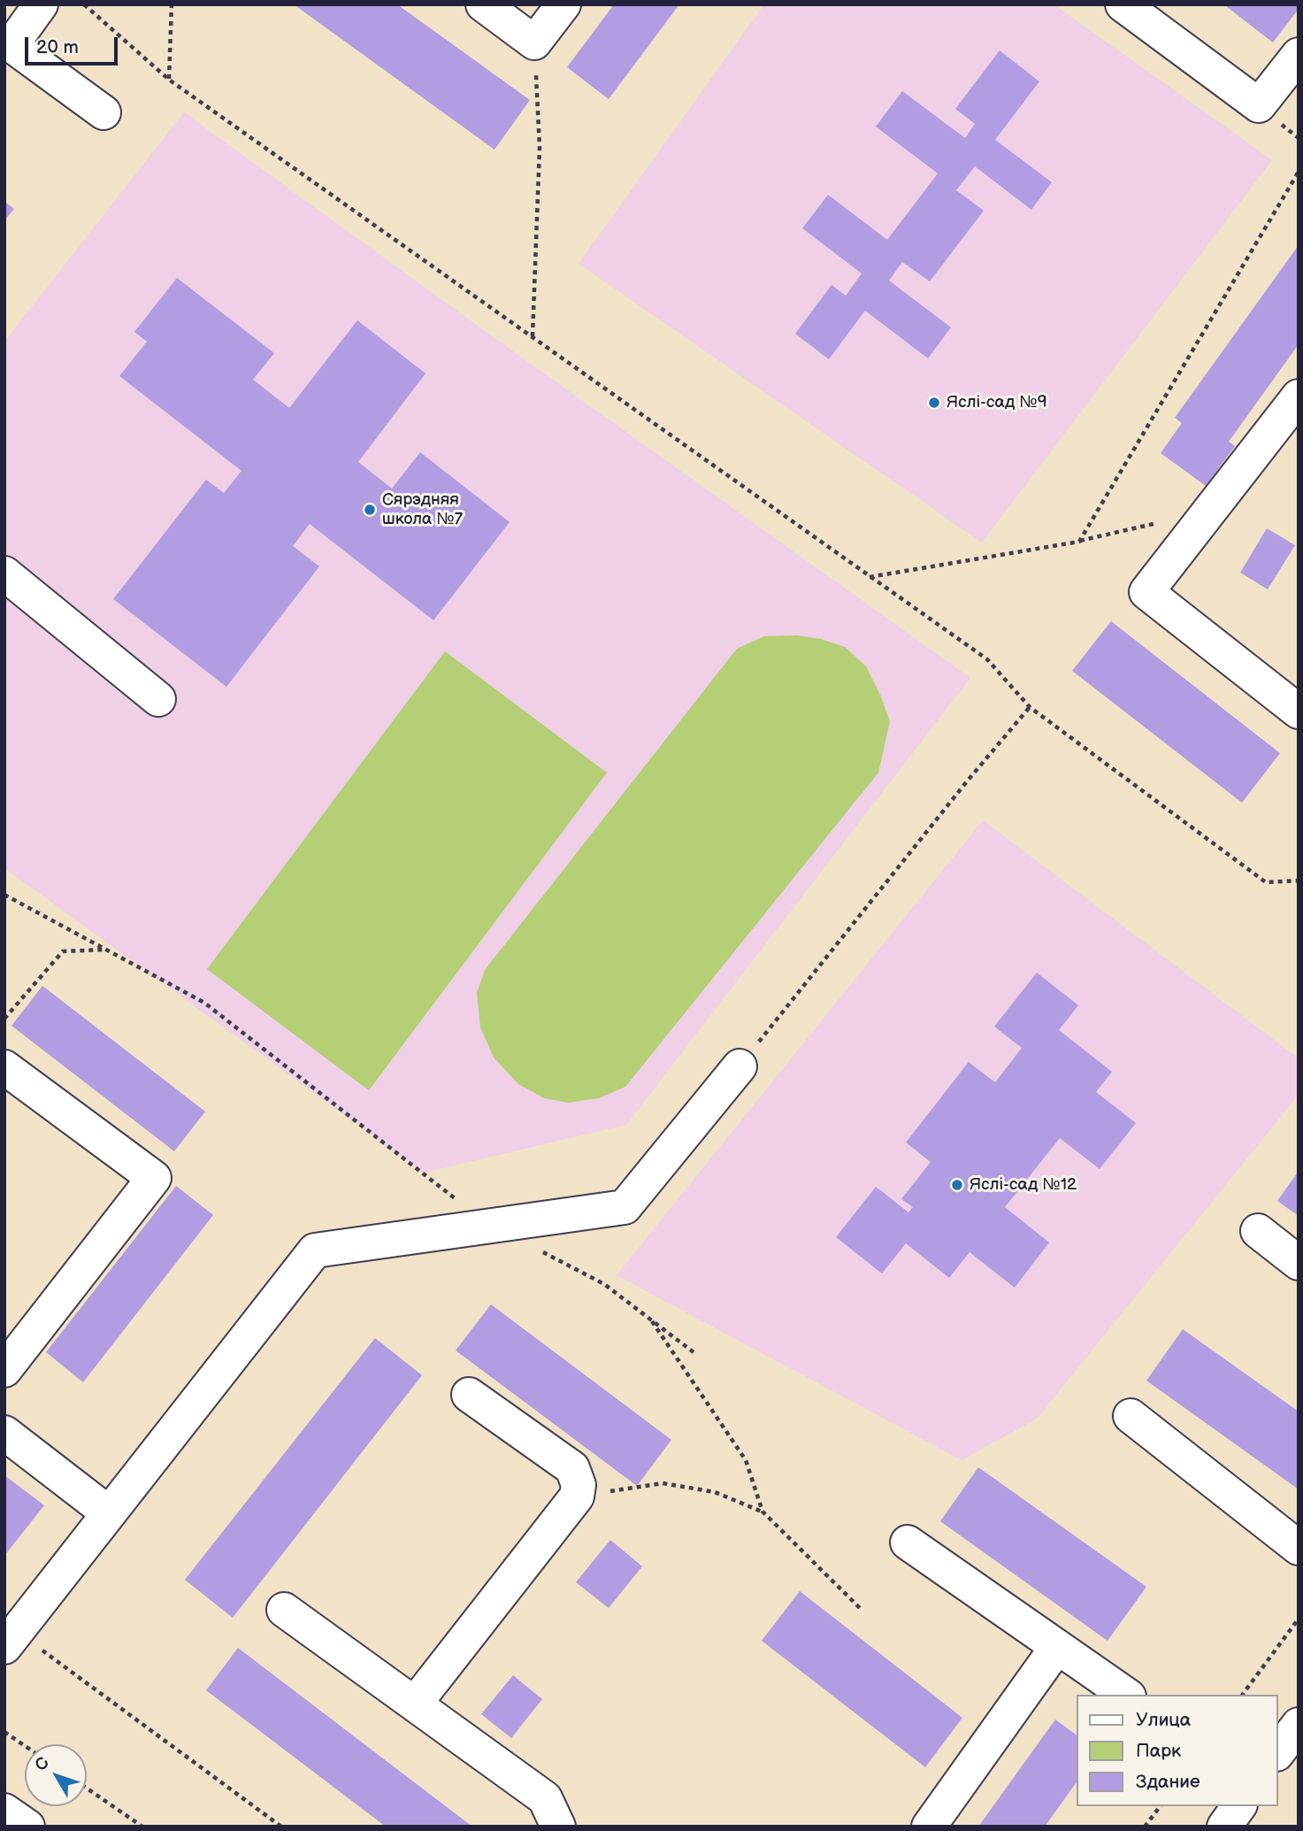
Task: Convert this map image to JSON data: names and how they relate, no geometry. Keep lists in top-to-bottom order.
{
  "places": ["Яслі-сад №9", "Сярэдняя школа №7", "Яслі-сад №12"],
  "legend": ["Улица", "Парк", "Здание"],
  "scale_bar": "20 m",
  "north": "top left"
}
